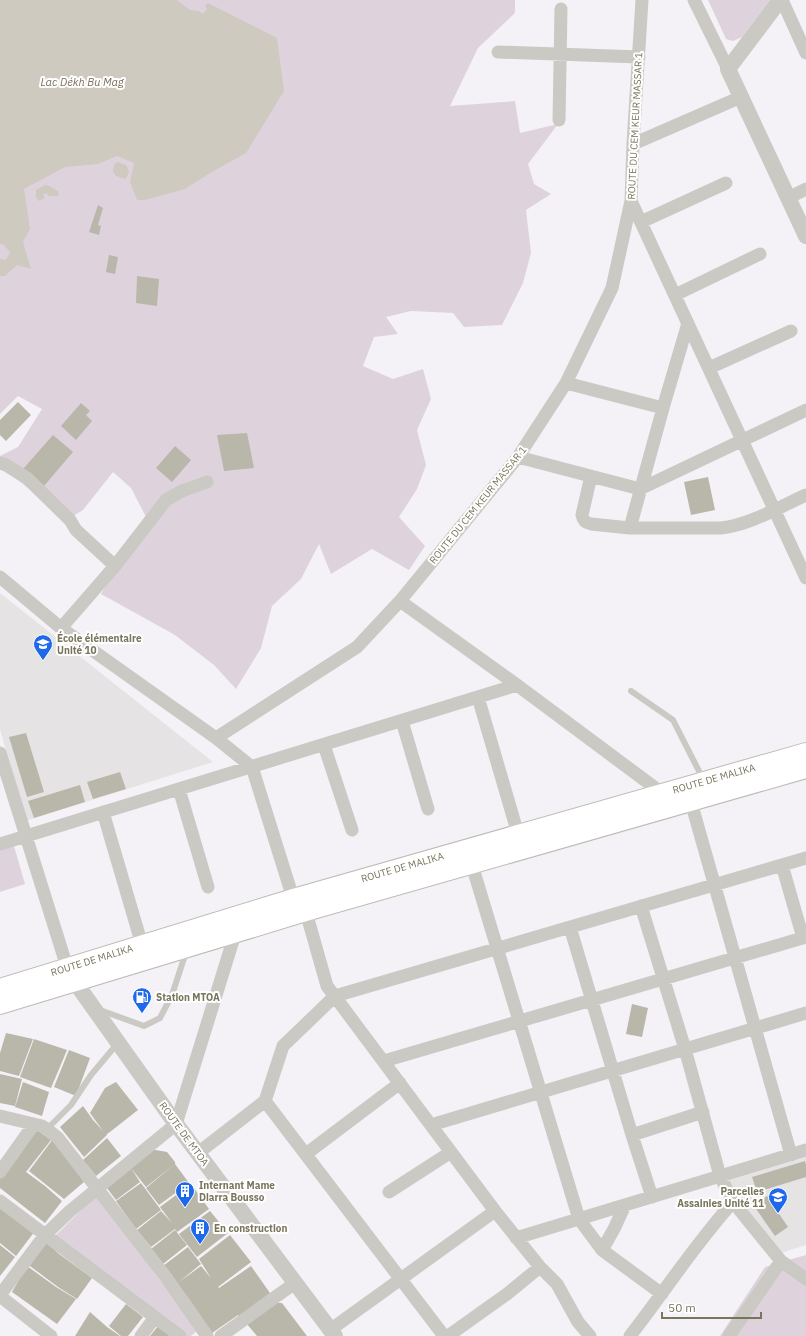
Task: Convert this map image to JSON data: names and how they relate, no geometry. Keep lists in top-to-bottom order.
{
  "streets": {
    "main road": ["ROUTE DE MALIKA"],
    "street": ["ROUTE DU CEM KEUR MASSAR 1", "ROUTE DE MTOA"]
  },
  "crossings": [
    ["ROUTE DE MALIKA", "ROUTE DE MTOA"]
  ],
  "water": ["Lac Dékh Bu Mag"],
  "places": {
    "school or university": ["École élémentaire Unité 10", "Parcelles Assainies Unité 11"],
    "fuel station": ["Station MTOA"],
    "building": ["Internant Mame Diarra Bousso", "En construction"]
  },
  "scale_bar": "50 m"
}
